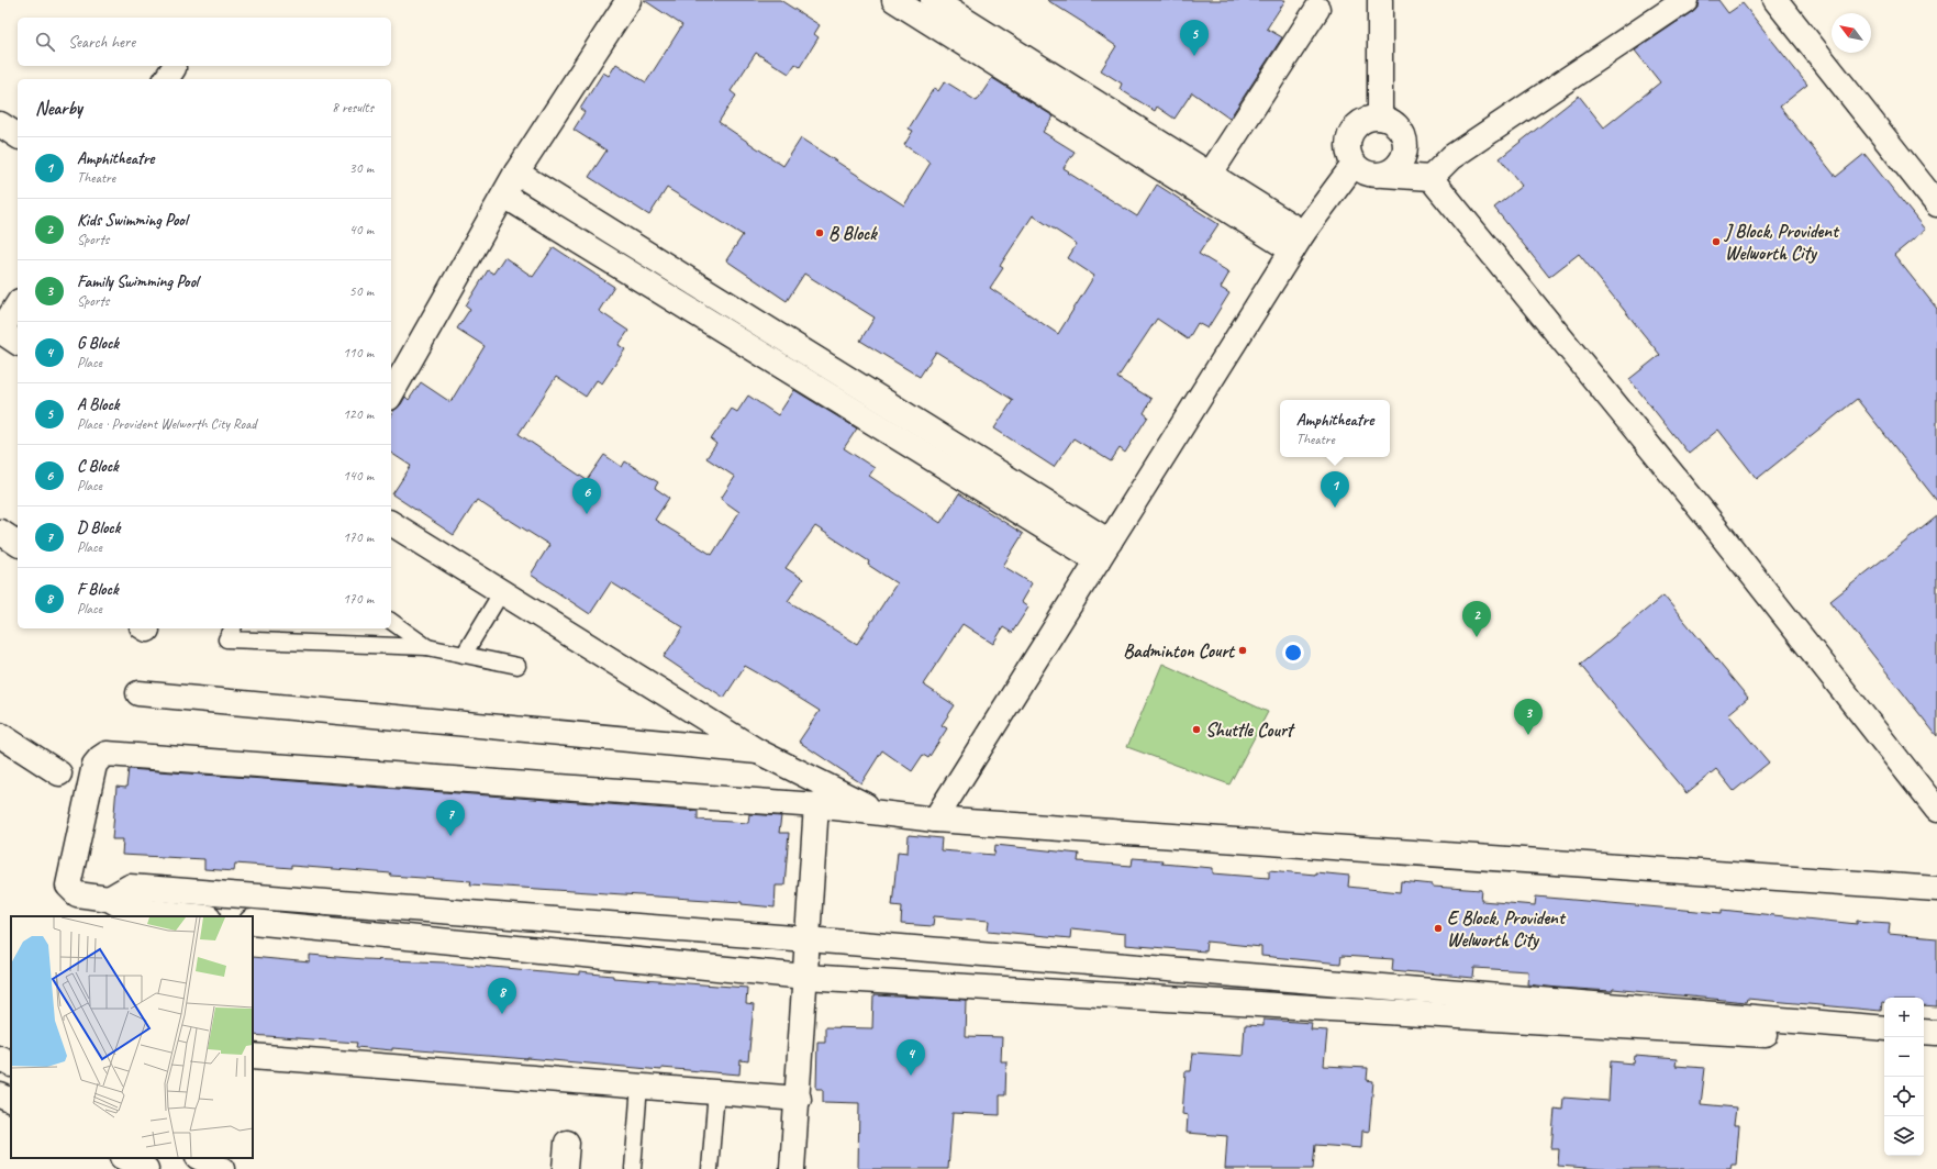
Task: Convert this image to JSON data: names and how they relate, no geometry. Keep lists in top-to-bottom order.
{
  "places": [
    "B Block",
    "J Block, Provident Welworth City",
    "Badminton Court",
    "Shuttle Court",
    "E Block, Provident Welworth City"
  ],
  "north": "top left",
  "page": {
    "search": "Search here",
    "pins": [
      "5",
      "1",
      "6",
      "2",
      "3",
      "7",
      "8",
      "4"
    ],
    "heading": ["Nearby", "8 results"],
    "list": [
      {
        "mark": "1",
        "name": "Amphitheatre",
        "note": "Theatre",
        "value": "30 m"
      },
      {
        "mark": "2",
        "name": "Kids Swimming Pool",
        "note": "Sports",
        "value": "40 m"
      },
      {
        "mark": "3",
        "name": "Family Swimming Pool",
        "note": "Sports",
        "value": "50 m"
      },
      {
        "mark": "4",
        "name": "G Block",
        "note": "Place",
        "value": "110 m"
      },
      {
        "mark": "5",
        "name": "A Block",
        "note": "Place · Provident Welworth City Road",
        "value": "120 m"
      },
      {
        "mark": "6",
        "name": "C Block",
        "note": "Place",
        "value": "140 m"
      },
      {
        "mark": "7",
        "name": "D Block",
        "note": "Place",
        "value": "170 m"
      },
      {
        "mark": "8",
        "name": "F Block",
        "note": "Place",
        "value": "170 m"
      }
    ],
    "popup": ["Amphitheatre", "Theatre"],
    "map_buttons": ["+", "−"]
  }
}
